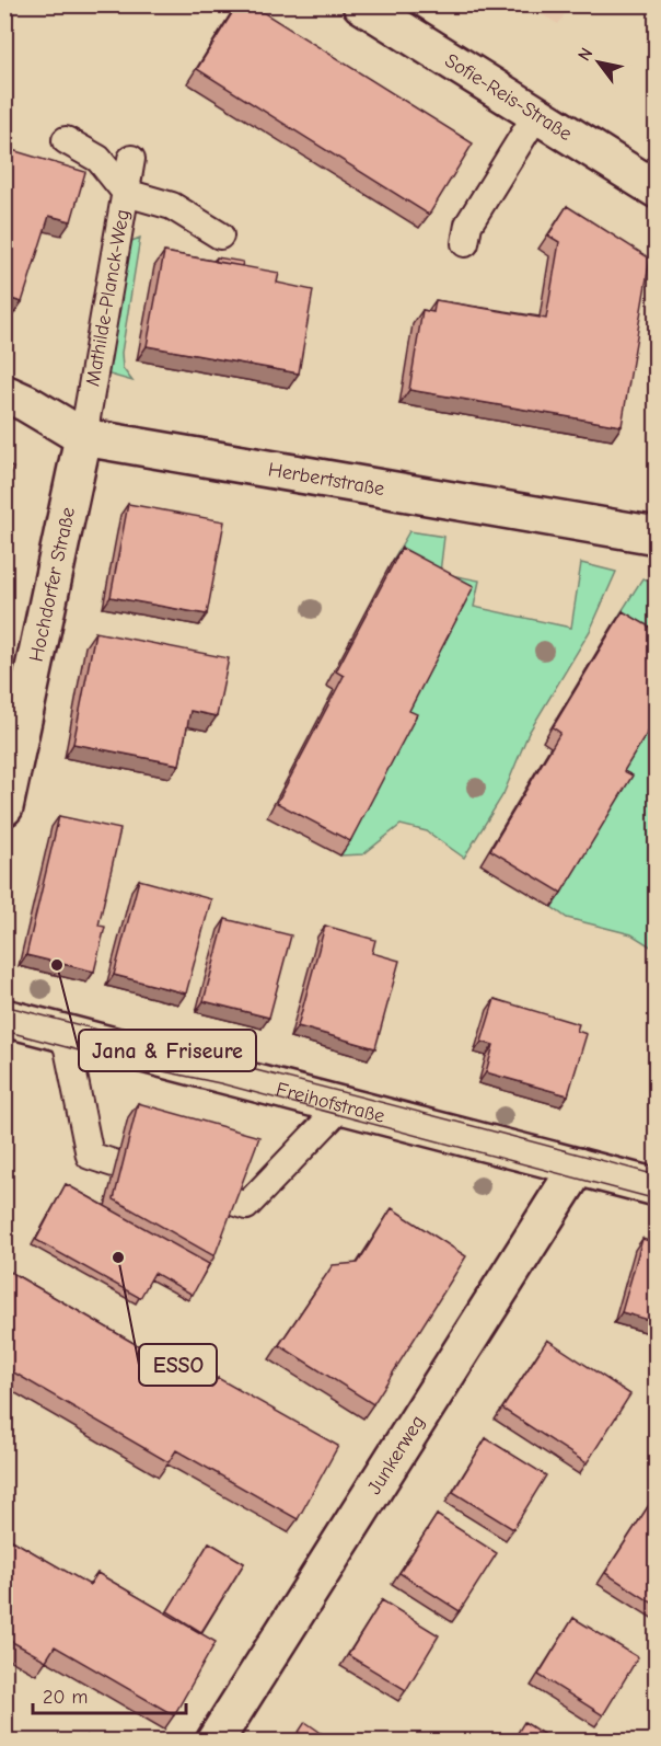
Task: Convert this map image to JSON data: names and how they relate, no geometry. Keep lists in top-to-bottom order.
{
  "streets": {
    "street": [
      "Sofie-Reis-Straße",
      "Herbertstraße",
      "Hochdorfer Straße",
      "Freihofstraße",
      "Junkerweg"
    ],
    "lane": ["Mathilde-Planck-Weg"]
  },
  "crossings": [
    ["Mathilde-Planck-Weg", "Herbertstraße"],
    ["Mathilde-Planck-Weg", "Hochdorfer Straße"],
    ["Herbertstraße", "Hochdorfer Straße"],
    ["Freihofstraße", "Junkerweg"]
  ],
  "places": ["Jana & Friseure", "ESSO"],
  "scale_bar": "20 m",
  "north": "top left"
}
